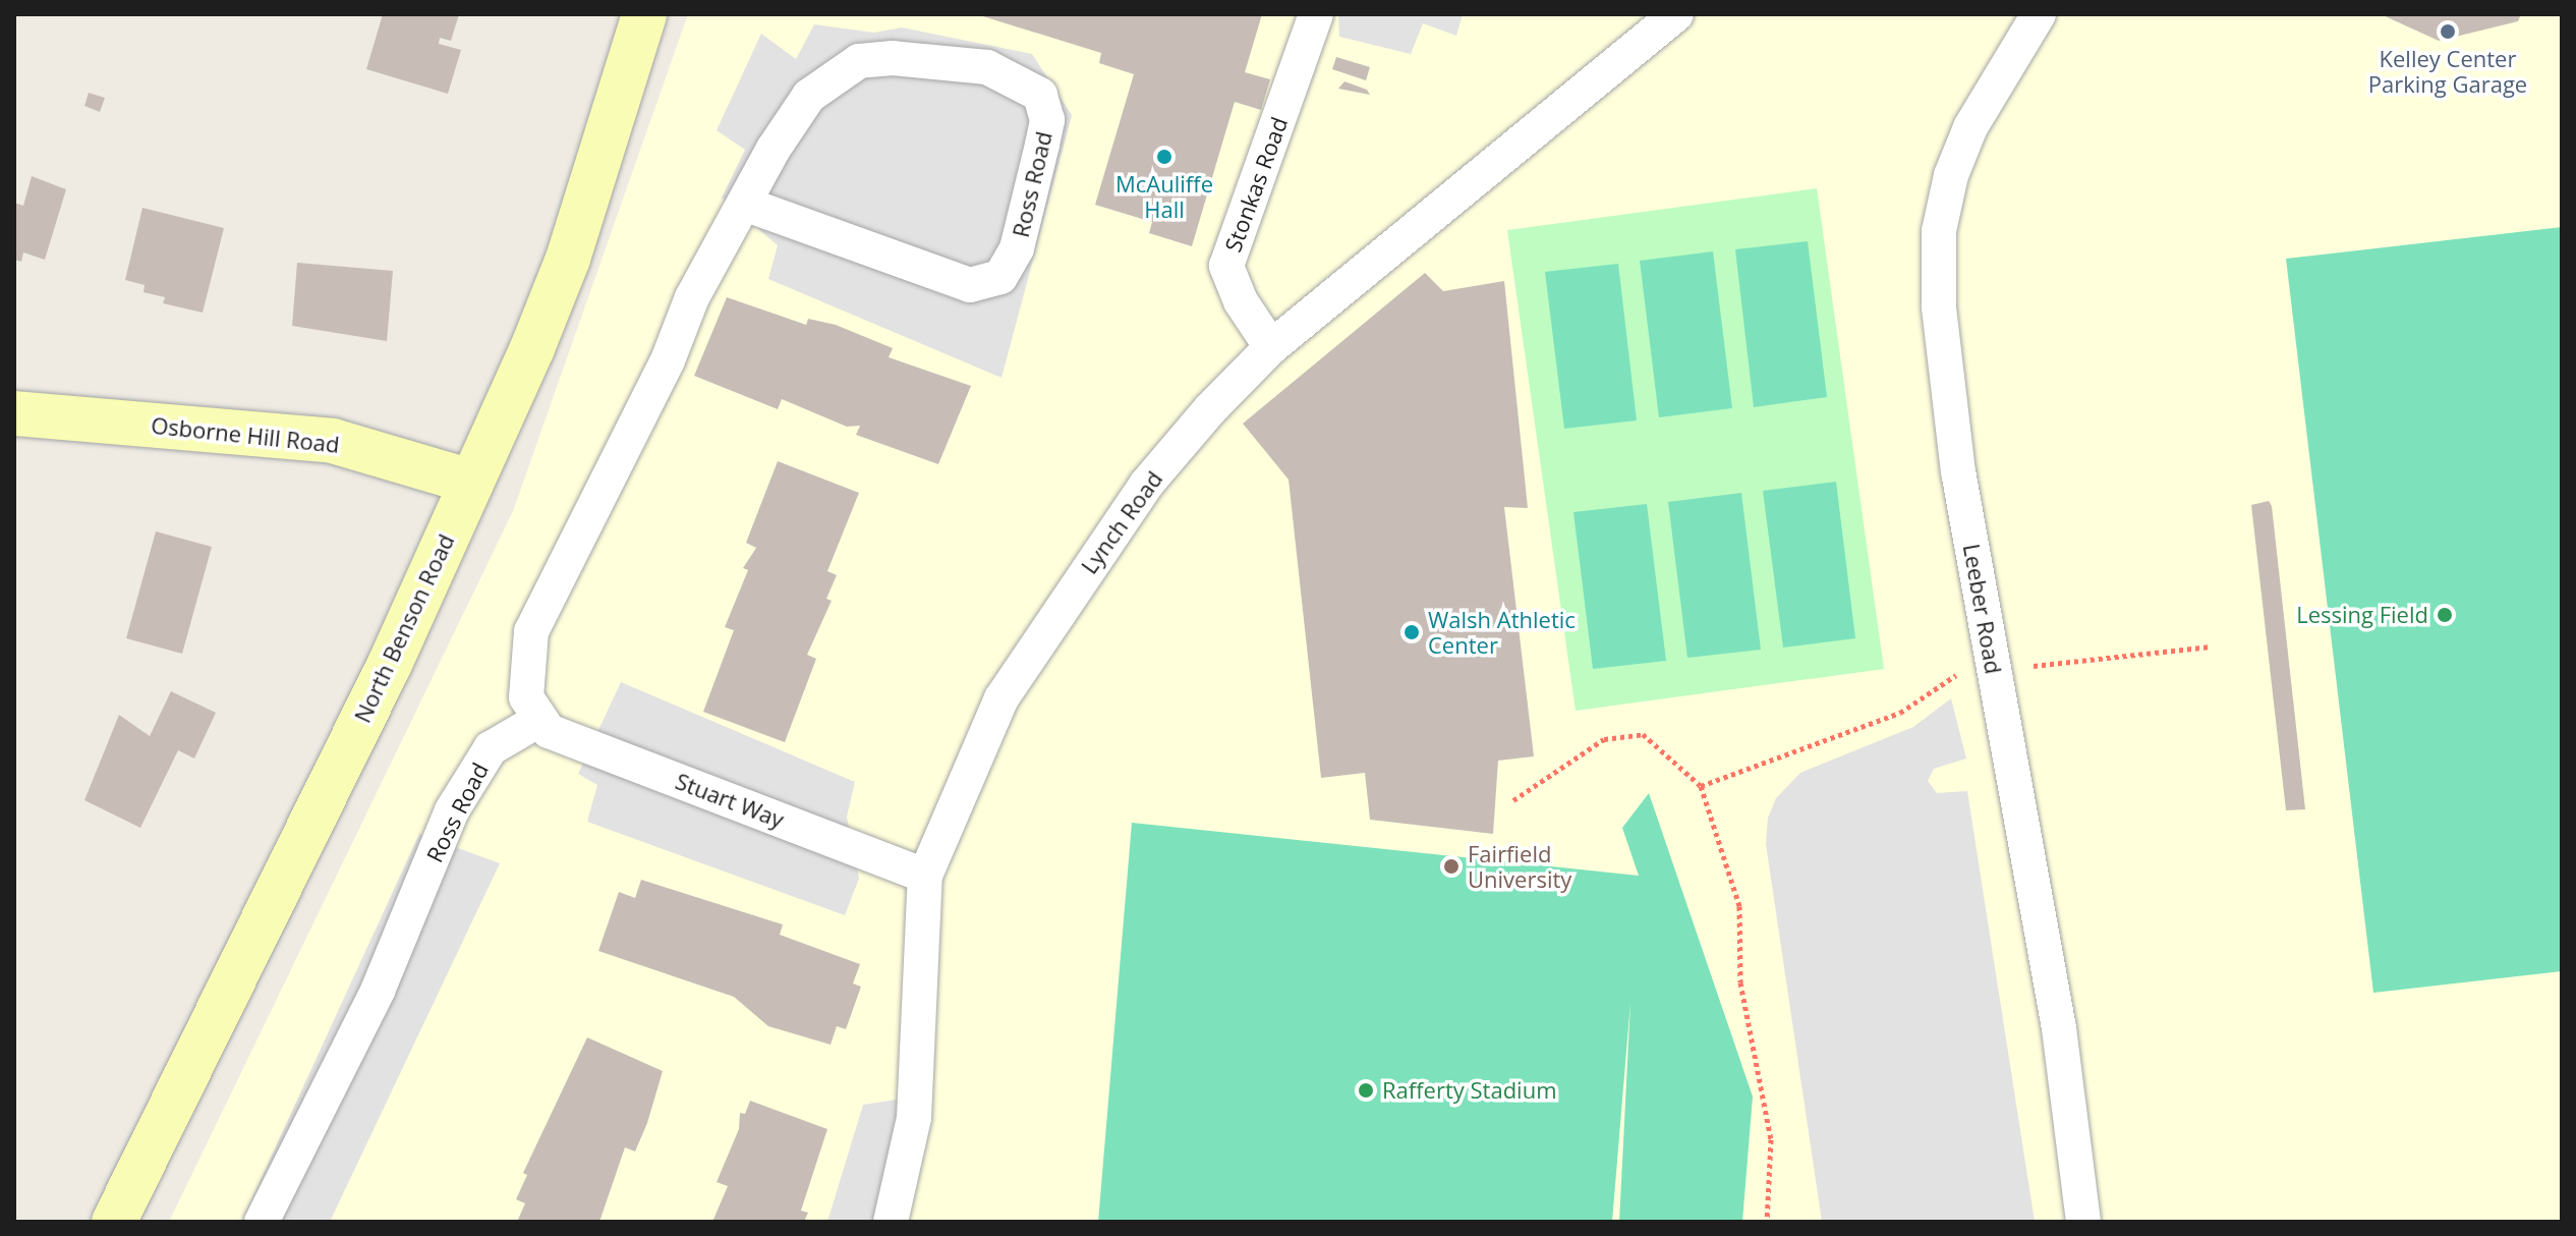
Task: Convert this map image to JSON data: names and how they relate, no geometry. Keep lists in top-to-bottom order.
{
  "streets": {
    "main road": ["Osborne Hill Road", "North Benson Road"],
    "street": [
      "Ross Road",
      "Stonkas Road",
      "Lynch Road",
      "Leeber Road",
      "Stuart Way"
    ]
  },
  "crossings": [
    ["Ross Road", "Stuart Way"],
    ["Stonkas Road", "Lynch Road"],
    ["Osborne Hill Road", "North Benson Road"],
    ["Lynch Road", "Stuart Way"]
  ],
  "places": [
    "Kelley Center Parking Garage",
    "McAuliffe Hall",
    "Lessing Field",
    "Walsh Athletic Center",
    "Fairfield University",
    "Rafferty Stadium"
  ]
}
